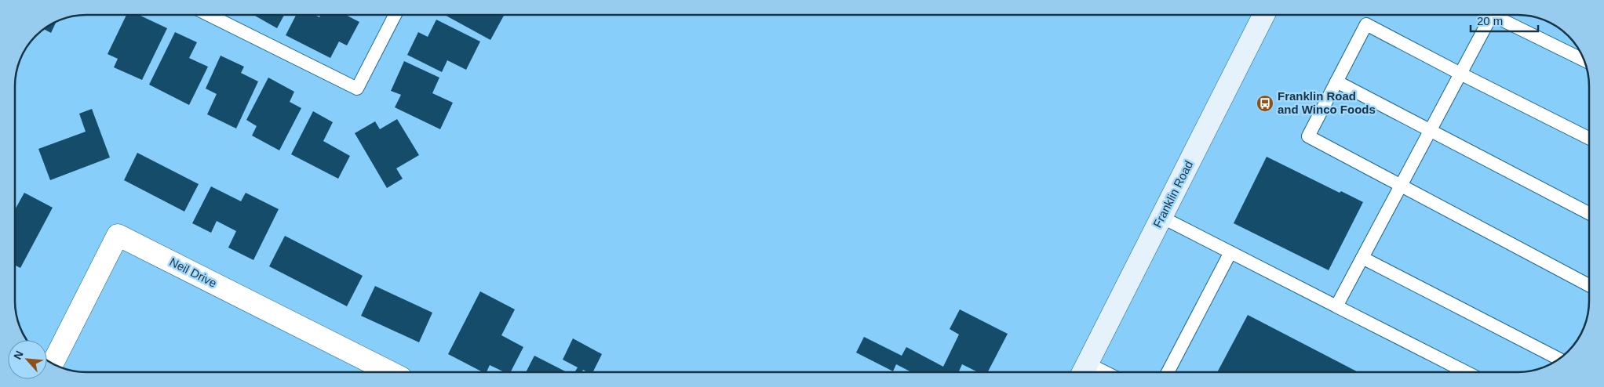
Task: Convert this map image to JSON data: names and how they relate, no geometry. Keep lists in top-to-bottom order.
{
  "streets": {
    "main road": ["Franklin Road"],
    "street": ["Neil Drive"]
  },
  "places": {
    "bus stop": ["Franklin Road and Winco Foods"]
  },
  "scale_bar": "20 m",
  "north": "top left"
}
